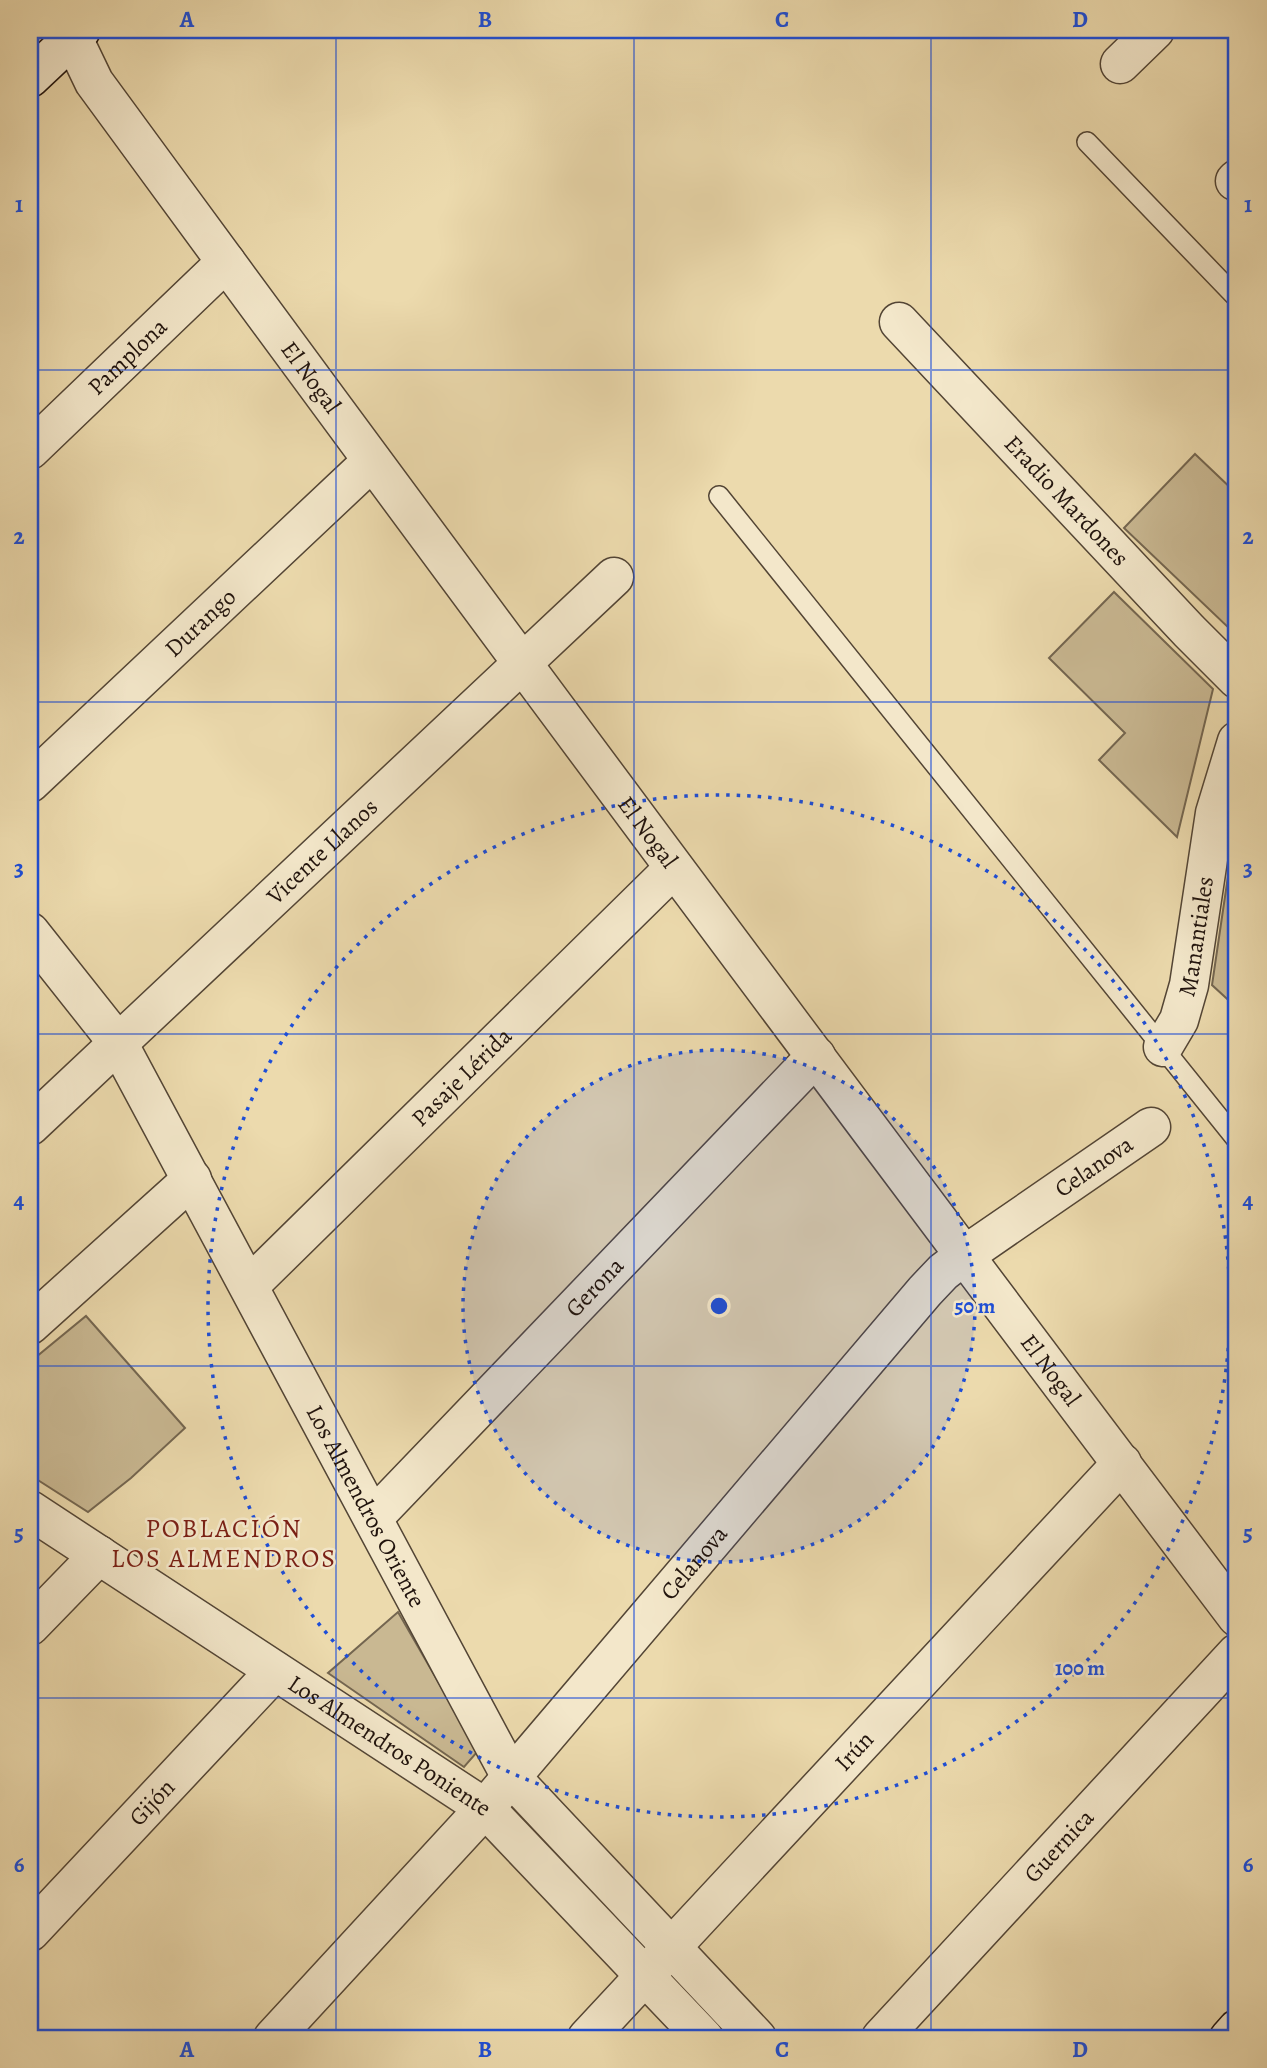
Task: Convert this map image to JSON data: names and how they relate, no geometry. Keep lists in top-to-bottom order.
{
  "streets": {
    "street": [
      "Pamplona",
      "El Nogal",
      "Eradio Mardones",
      "Durango",
      "Vicente Llanos",
      "Manantiales",
      "Pasaje Lérida",
      "Celanova",
      "Gerona",
      "Los Almendros Oriente",
      "Los Almendros Poniente",
      "Irún",
      "Gijón",
      "Guernica"
    ]
  },
  "crossings": [
    ["Pamplona", "El Nogal"],
    ["El Nogal", "Durango"],
    ["El Nogal", "Vicente Llanos"],
    ["El Nogal", "Pasaje Lérida"],
    ["El Nogal", "Celanova"],
    ["El Nogal", "Gerona"],
    ["El Nogal", "Irún"],
    ["Vicente Llanos", "Los Almendros Oriente"],
    ["Pasaje Lérida", "Los Almendros Oriente"],
    ["Celanova", "Los Almendros Oriente"],
    ["Celanova", "Los Almendros Poniente"],
    ["Gerona", "Los Almendros Oriente"],
    ["Los Almendros Oriente", "Irún"],
    ["Los Almendros Poniente", "Irún"],
    ["Los Almendros Poniente", "Gijón"]
  ],
  "districts": ["POBLACIÓN LOS ALMENDROS"],
  "grid": {
    "columns": [
      "A",
      "B",
      "C",
      "D"
    ],
    "rows": [
      "1",
      "2",
      "3",
      "4",
      "5",
      "6"
    ]
  },
  "rings": ["50 m", "100 m"]
}
